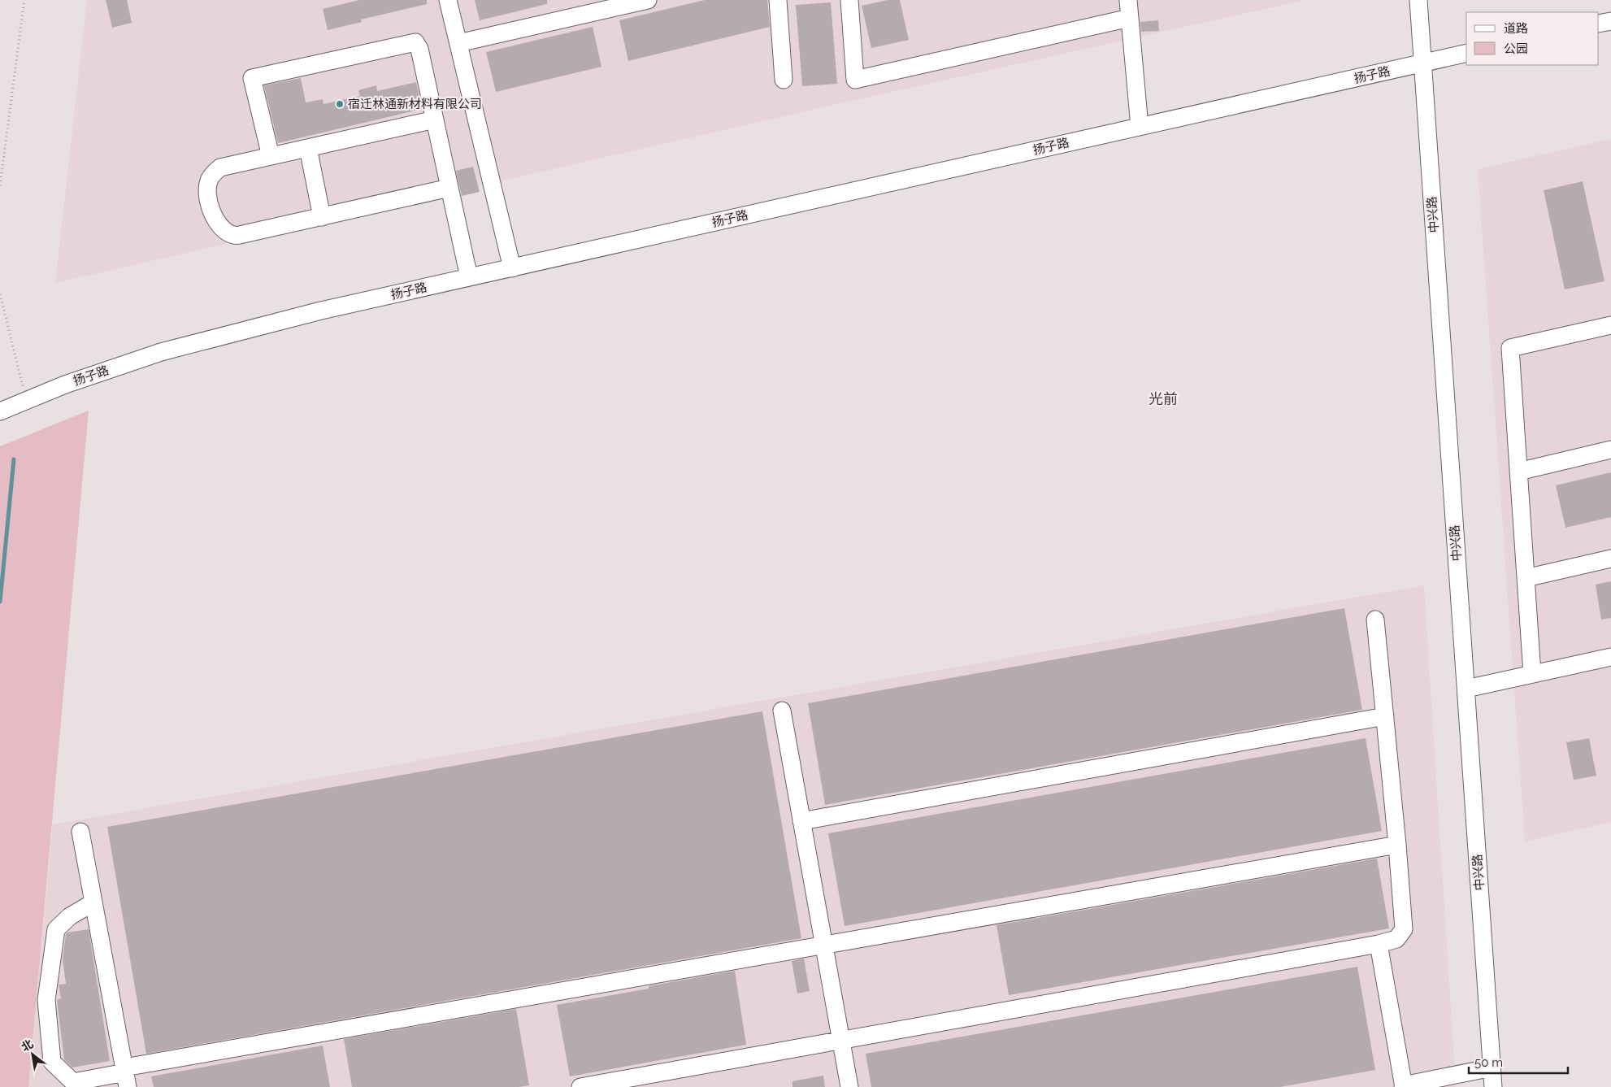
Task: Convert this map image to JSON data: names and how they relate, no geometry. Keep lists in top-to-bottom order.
{
  "streets": {
    "street": ["扬子路", "中兴路"]
  },
  "crossings": [
    ["扬子路", "中兴路"]
  ],
  "districts": ["光前"],
  "places": ["宿迁林通新材料有限公司"],
  "legend": ["道路", "公园"],
  "scale_bar": "50 m",
  "north": "top left"
}
